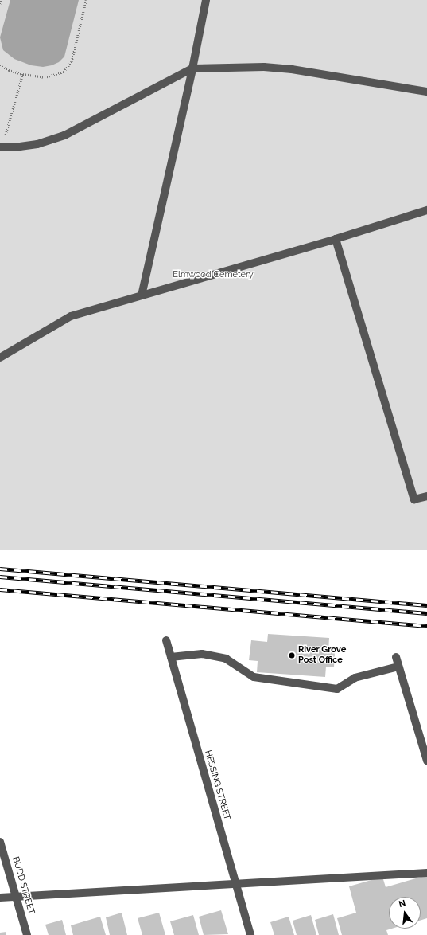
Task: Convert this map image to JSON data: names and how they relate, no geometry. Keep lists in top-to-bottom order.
{
  "streets": {
    "street": ["HESSING STREET", "BUDD STREET"]
  },
  "parks": ["Elmwood Cemetery"],
  "places": ["River Grove Post Office"],
  "north": "top"
}
